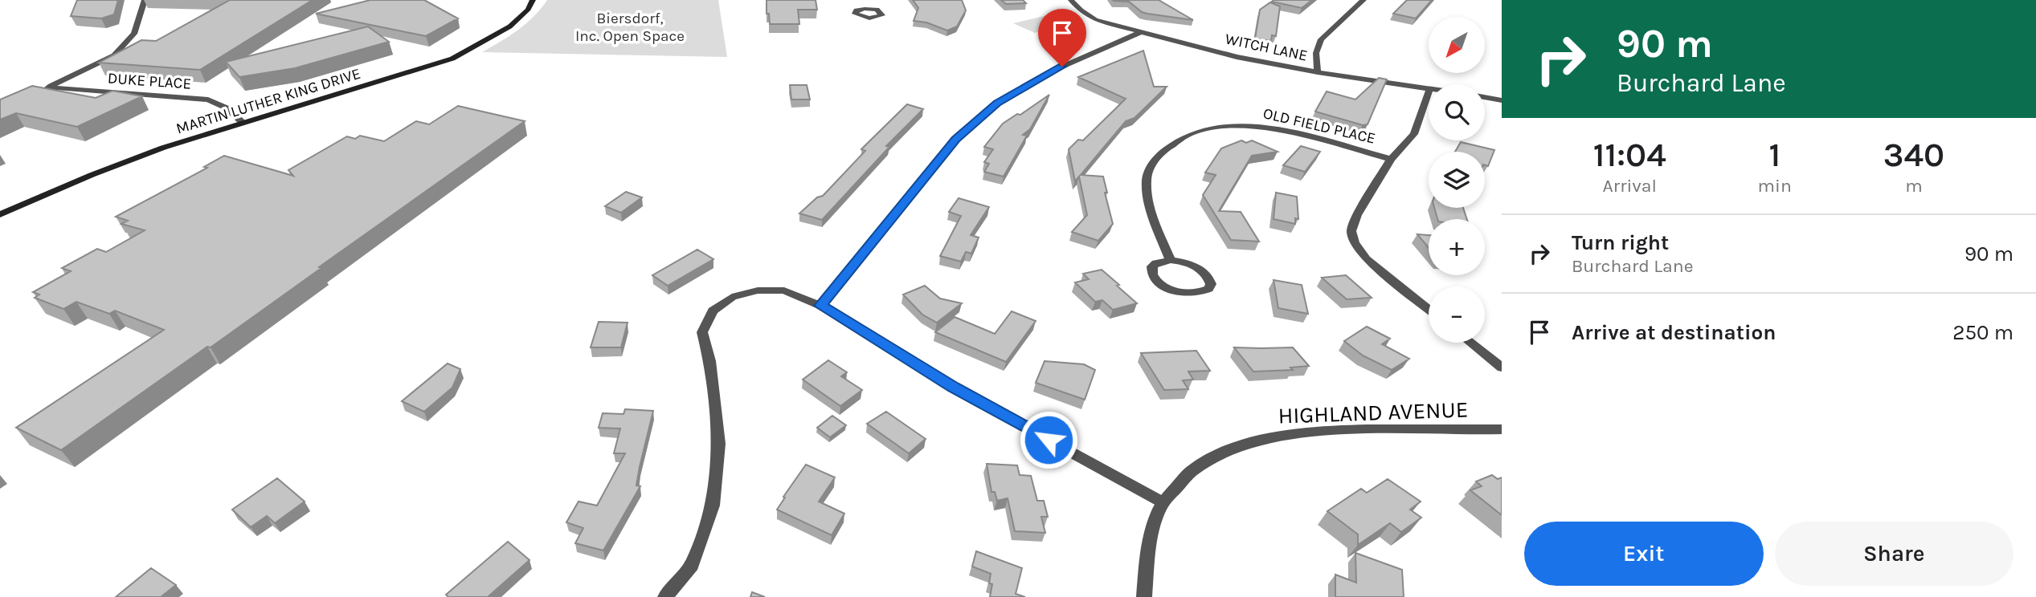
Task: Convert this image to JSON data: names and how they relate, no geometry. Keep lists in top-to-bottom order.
{
  "streets": {
    "main road": ["MARTIN LUTHER KING DRIVE"],
    "street": [
      "WITCH LANE",
      "DUKE PLACE",
      "OLD FIELD PLACE",
      "HIGHLAND AVENUE"
    ]
  },
  "crossings": [
    ["DUKE PLACE", "MARTIN LUTHER KING DRIVE"]
  ],
  "parks": ["Biersdorf, Inc. Open Space"],
  "north": "bottom left",
  "page": {
    "turn": ["90 m", "Burchard Lane"],
    "map_buttons": ["+", "−"],
    "eta": [
      "11:04",
      "Arrival",
      "1",
      "min",
      "340",
      "m"
    ],
    "list": [
      {
        "name": "Turn right",
        "note": "Burchard Lane",
        "value": "90 m"
      },
      {
        "name": "Arrive at destination",
        "value": "250 m"
      }
    ],
    "buttons": ["Exit", "Share"]
  }
}
